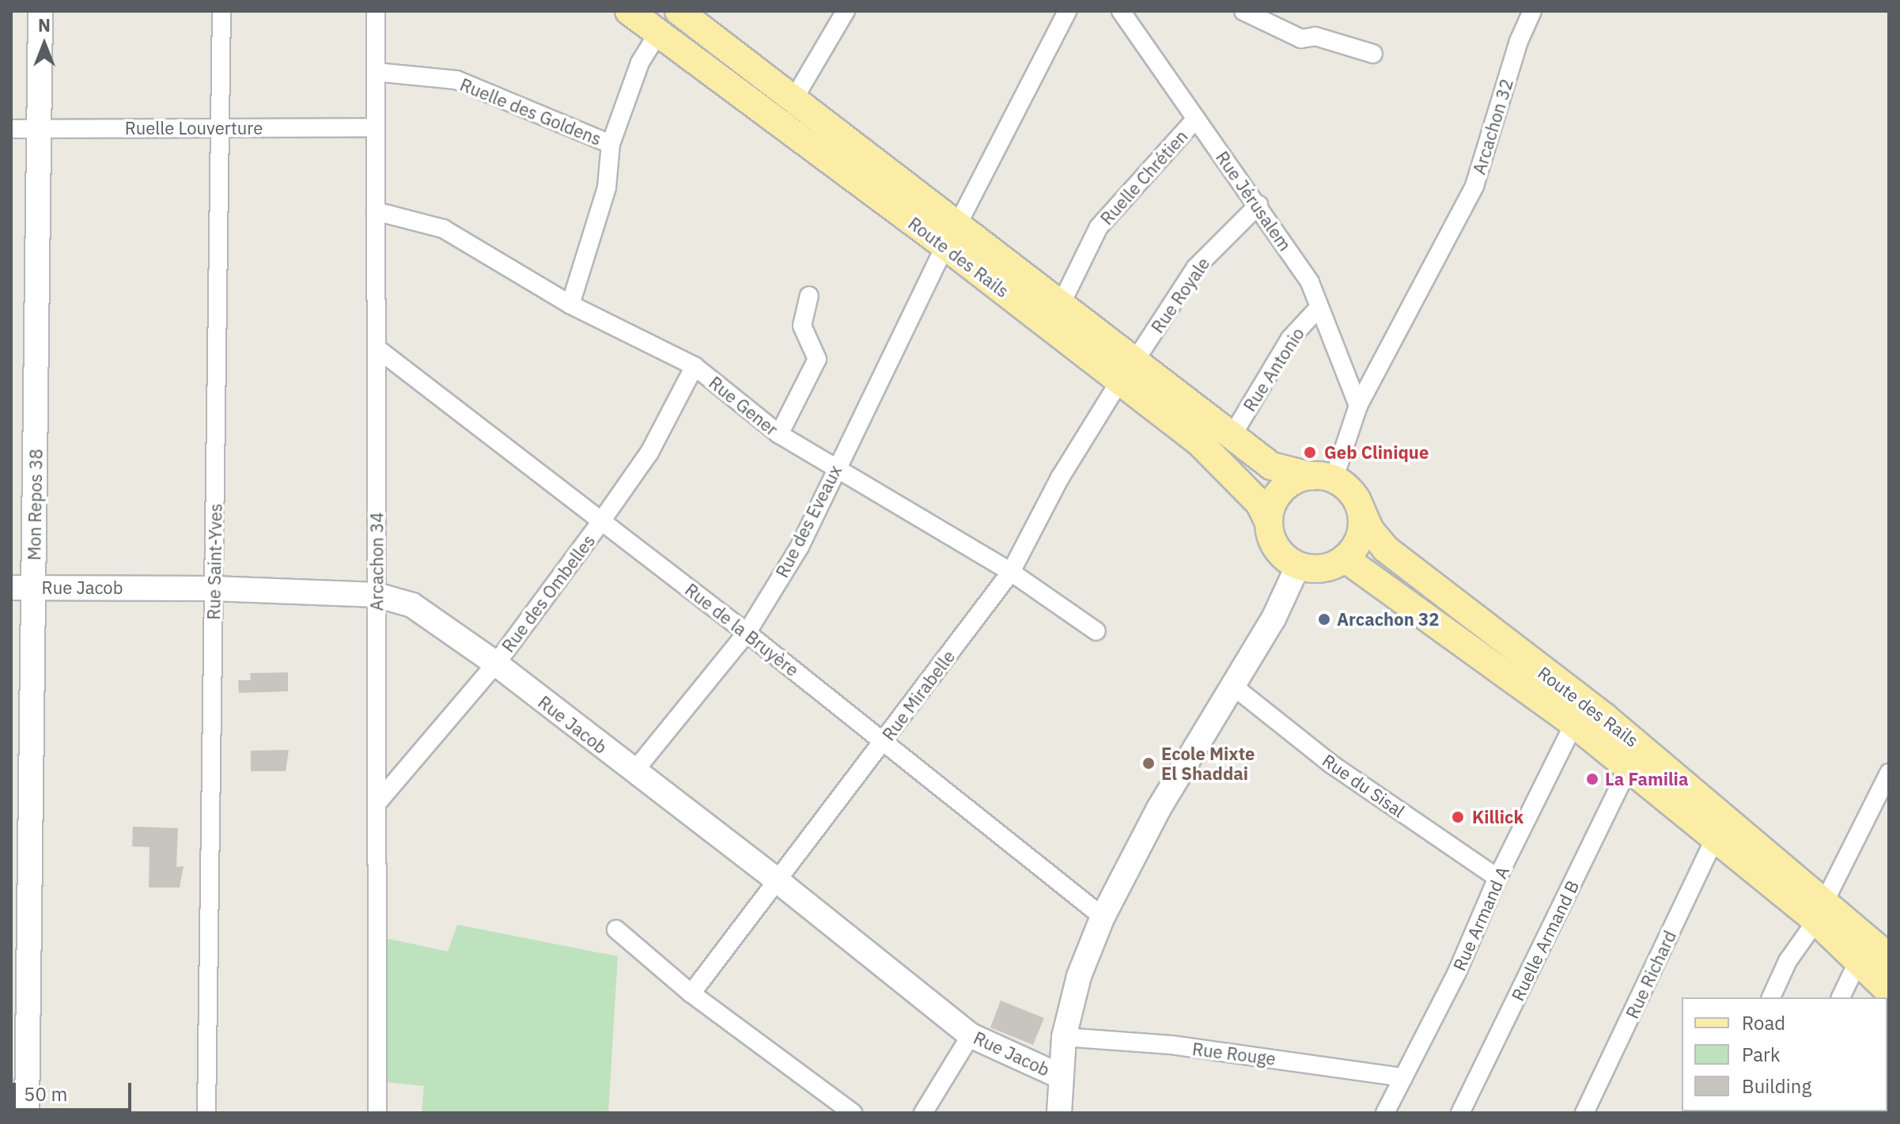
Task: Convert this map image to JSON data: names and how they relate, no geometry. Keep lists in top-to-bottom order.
{
  "streets": {
    "main road": ["Route des Rails"],
    "street": [
      "Ruelle des Goldens",
      "Arcachon 32",
      "Ruelle Louverture",
      "Ruelle Chrétien",
      "Rue Jérusalem",
      "Rue Royale",
      "Rue Antonio",
      "Rue Gener",
      "Mon Repos 38",
      "Rue des Eveaux",
      "Rue Saint-Yves",
      "Arcachon 34",
      "Rue Jacob",
      "Rue des Ombelles",
      "Rue de la Bruyère",
      "Rue Mirabelle",
      "Rue du Sisal",
      "Rue Armand A",
      "Ruelle Armand B",
      "Rue Richard",
      "Rue Rouge"
    ]
  },
  "crossings": [
    ["Ruelle des Goldens", "Arcachon 34"],
    ["Arcachon 32", "Rue Jérusalem"],
    ["Arcachon 32", "Route des Rails"],
    ["Ruelle Louverture", "Mon Repos 38"],
    ["Ruelle Louverture", "Rue Saint-Yves"],
    ["Ruelle Louverture", "Arcachon 34"],
    ["Ruelle Chrétien", "Rue Jérusalem"],
    ["Ruelle Chrétien", "Route des Rails"],
    ["Rue Jérusalem", "Rue Royale"],
    ["Rue Jérusalem", "Rue Antonio"],
    ["Route des Rails", "Rue Royale"],
    ["Route des Rails", "Rue Antonio"],
    ["Route des Rails", "Rue des Eveaux"],
    ["Route des Rails", "Rue Mirabelle"],
    ["Route des Rails", "Rue Armand A"],
    ["Route des Rails", "Ruelle Armand B"],
    ["Route des Rails", "Rue Richard"],
    ["Rue Royale", "Rue Mirabelle"],
    ["Rue Gener", "Rue des Eveaux"],
    ["Rue Gener", "Arcachon 34"],
    ["Rue Gener", "Rue des Ombelles"],
    ["Rue Gener", "Rue Mirabelle"],
    ["Mon Repos 38", "Rue Jacob"],
    ["Rue des Eveaux", "Rue Jacob"],
    ["Rue des Eveaux", "Rue de la Bruyère"],
    ["Rue Saint-Yves", "Rue Jacob"],
    ["Arcachon 34", "Rue Jacob"],
    ["Arcachon 34", "Rue des Ombelles"],
    ["Arcachon 34", "Rue de la Bruyère"],
    ["Rue Jacob", "Rue des Ombelles"],
    ["Rue Jacob", "Rue Mirabelle"],
    ["Rue des Ombelles", "Rue de la Bruyère"],
    ["Rue de la Bruyère", "Rue Mirabelle"],
    ["Rue du Sisal", "Rue Armand A"],
    ["Rue Armand A", "Rue Rouge"]
  ],
  "places": [
    "Geb Clinique",
    "Arcachon 32",
    "Ecole Mixte El Shaddai",
    "La Familia",
    "Killick"
  ],
  "legend": ["Road", "Park", "Building"],
  "scale_bar": "50 m",
  "north": "top"
}
